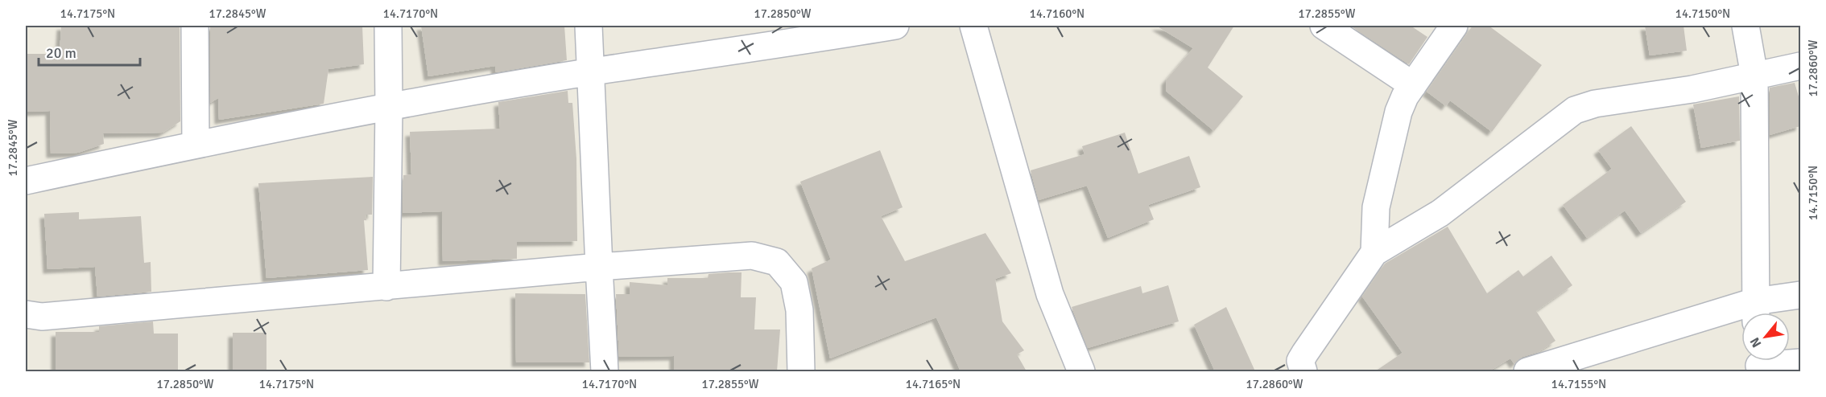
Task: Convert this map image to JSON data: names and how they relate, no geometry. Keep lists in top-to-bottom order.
{
  "scale_bar": "20 m",
  "north": "bottom left",
  "coordinates": [
    "14.7175°N",
    "17.2845°W",
    "14.7170°N",
    "17.2850°W",
    "14.7160°N",
    "17.2855°W",
    "14.7150°N",
    "17.2860°W",
    "14.7165°N",
    "14.7155°N"
  ]
}
